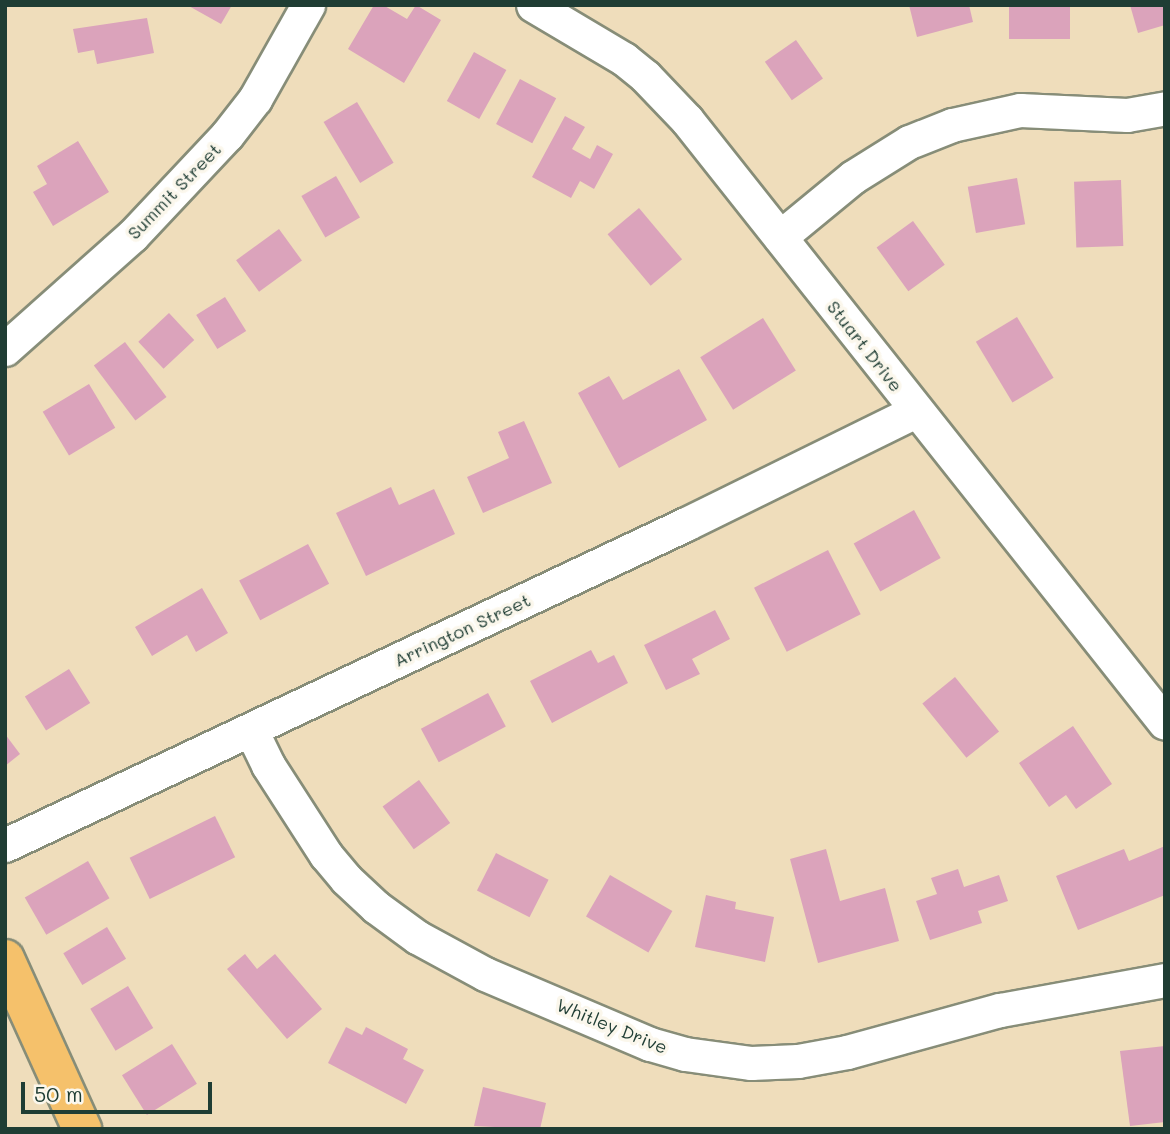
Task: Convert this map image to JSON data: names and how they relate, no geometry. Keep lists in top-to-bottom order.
{
  "streets": {
    "street": [
      "Summit Street",
      "Stuart Drive",
      "Arrington Street",
      "Whitley Drive"
    ]
  },
  "crossings": [
    ["Stuart Drive", "Arrington Street"],
    ["Arrington Street", "Whitley Drive"]
  ],
  "scale_bar": "50 m"
}
